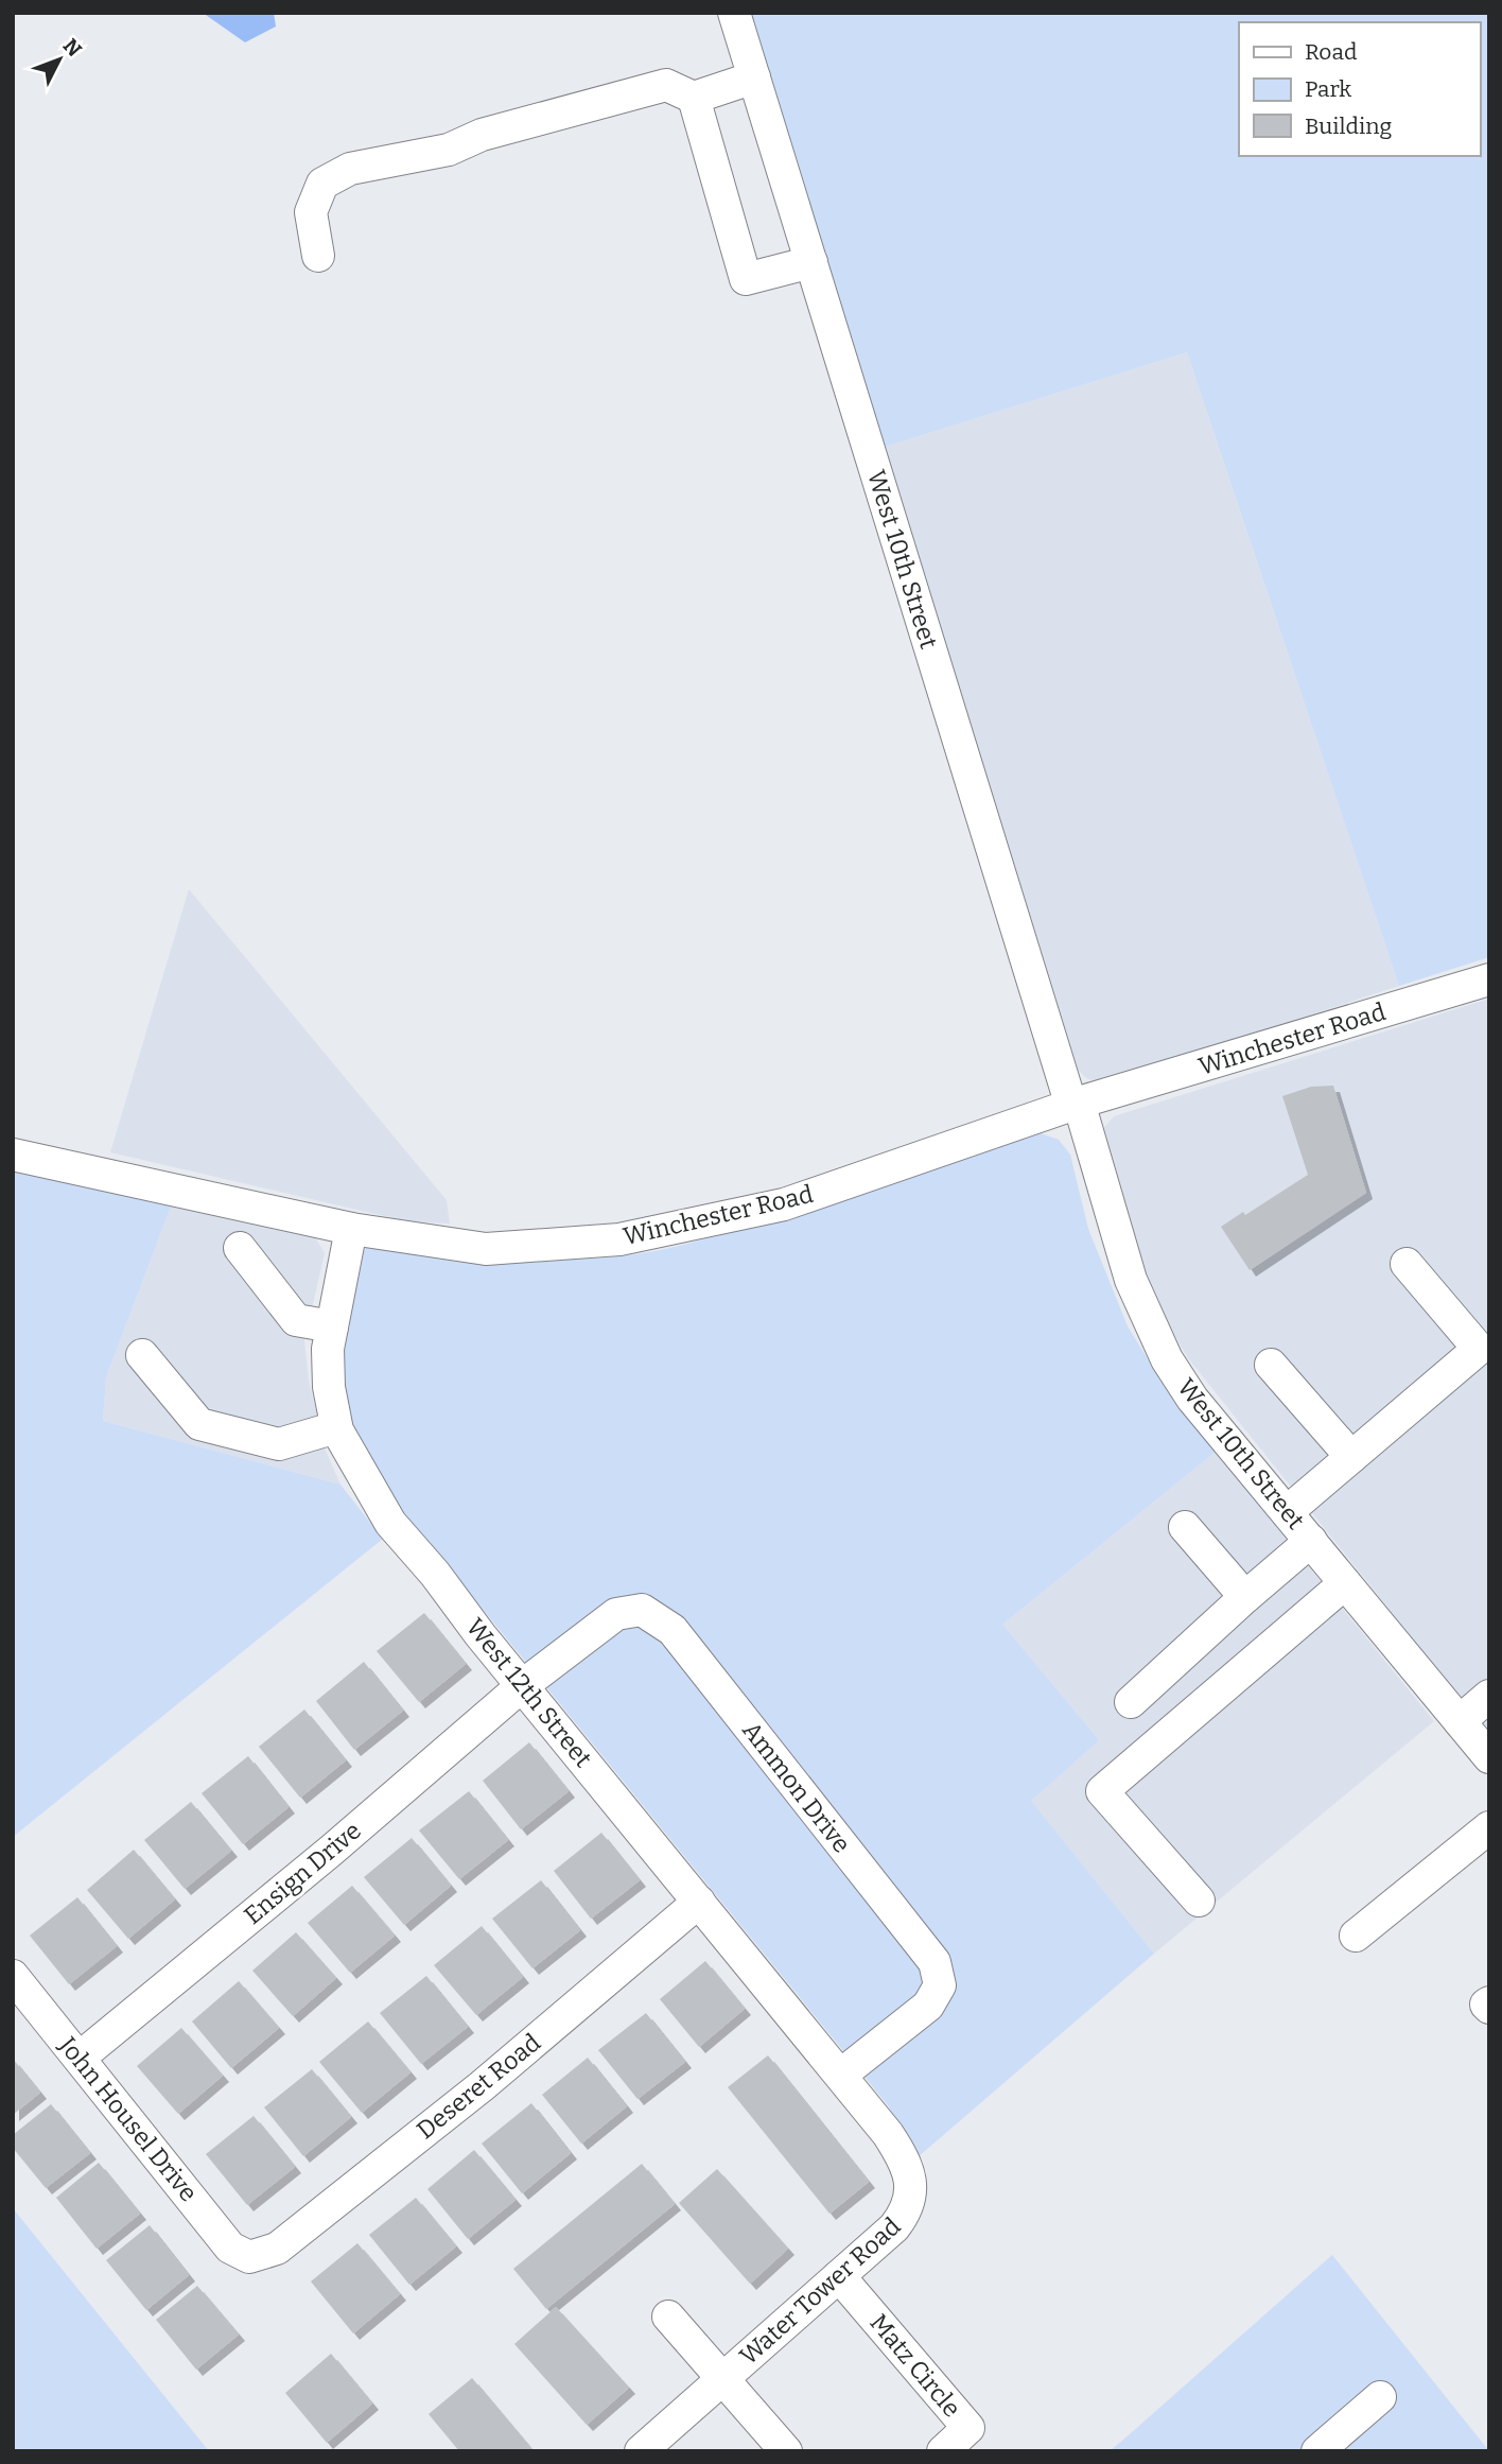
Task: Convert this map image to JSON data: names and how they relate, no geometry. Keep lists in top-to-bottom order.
{
  "streets": {
    "street": [
      "West 10th Street",
      "Winchester Road",
      "West 12th Street",
      "Ammon Drive",
      "Ensign Drive",
      "Deseret Road",
      "John Housel Drive",
      "Water Tower Road",
      "Matz Circle"
    ]
  },
  "crossings": [
    ["West 10th Street", "Winchester Road"],
    ["Winchester Road", "West 12th Street"],
    ["West 12th Street", "Ammon Drive"],
    ["West 12th Street", "Ensign Drive"],
    ["West 12th Street", "Deseret Road"],
    ["West 12th Street", "Water Tower Road"],
    ["Ammon Drive", "Ensign Drive"],
    ["Ensign Drive", "John Housel Drive"],
    ["Deseret Road", "John Housel Drive"],
    ["Water Tower Road", "Matz Circle"]
  ],
  "legend": ["Road", "Park", "Building"],
  "north": "top right"
}
